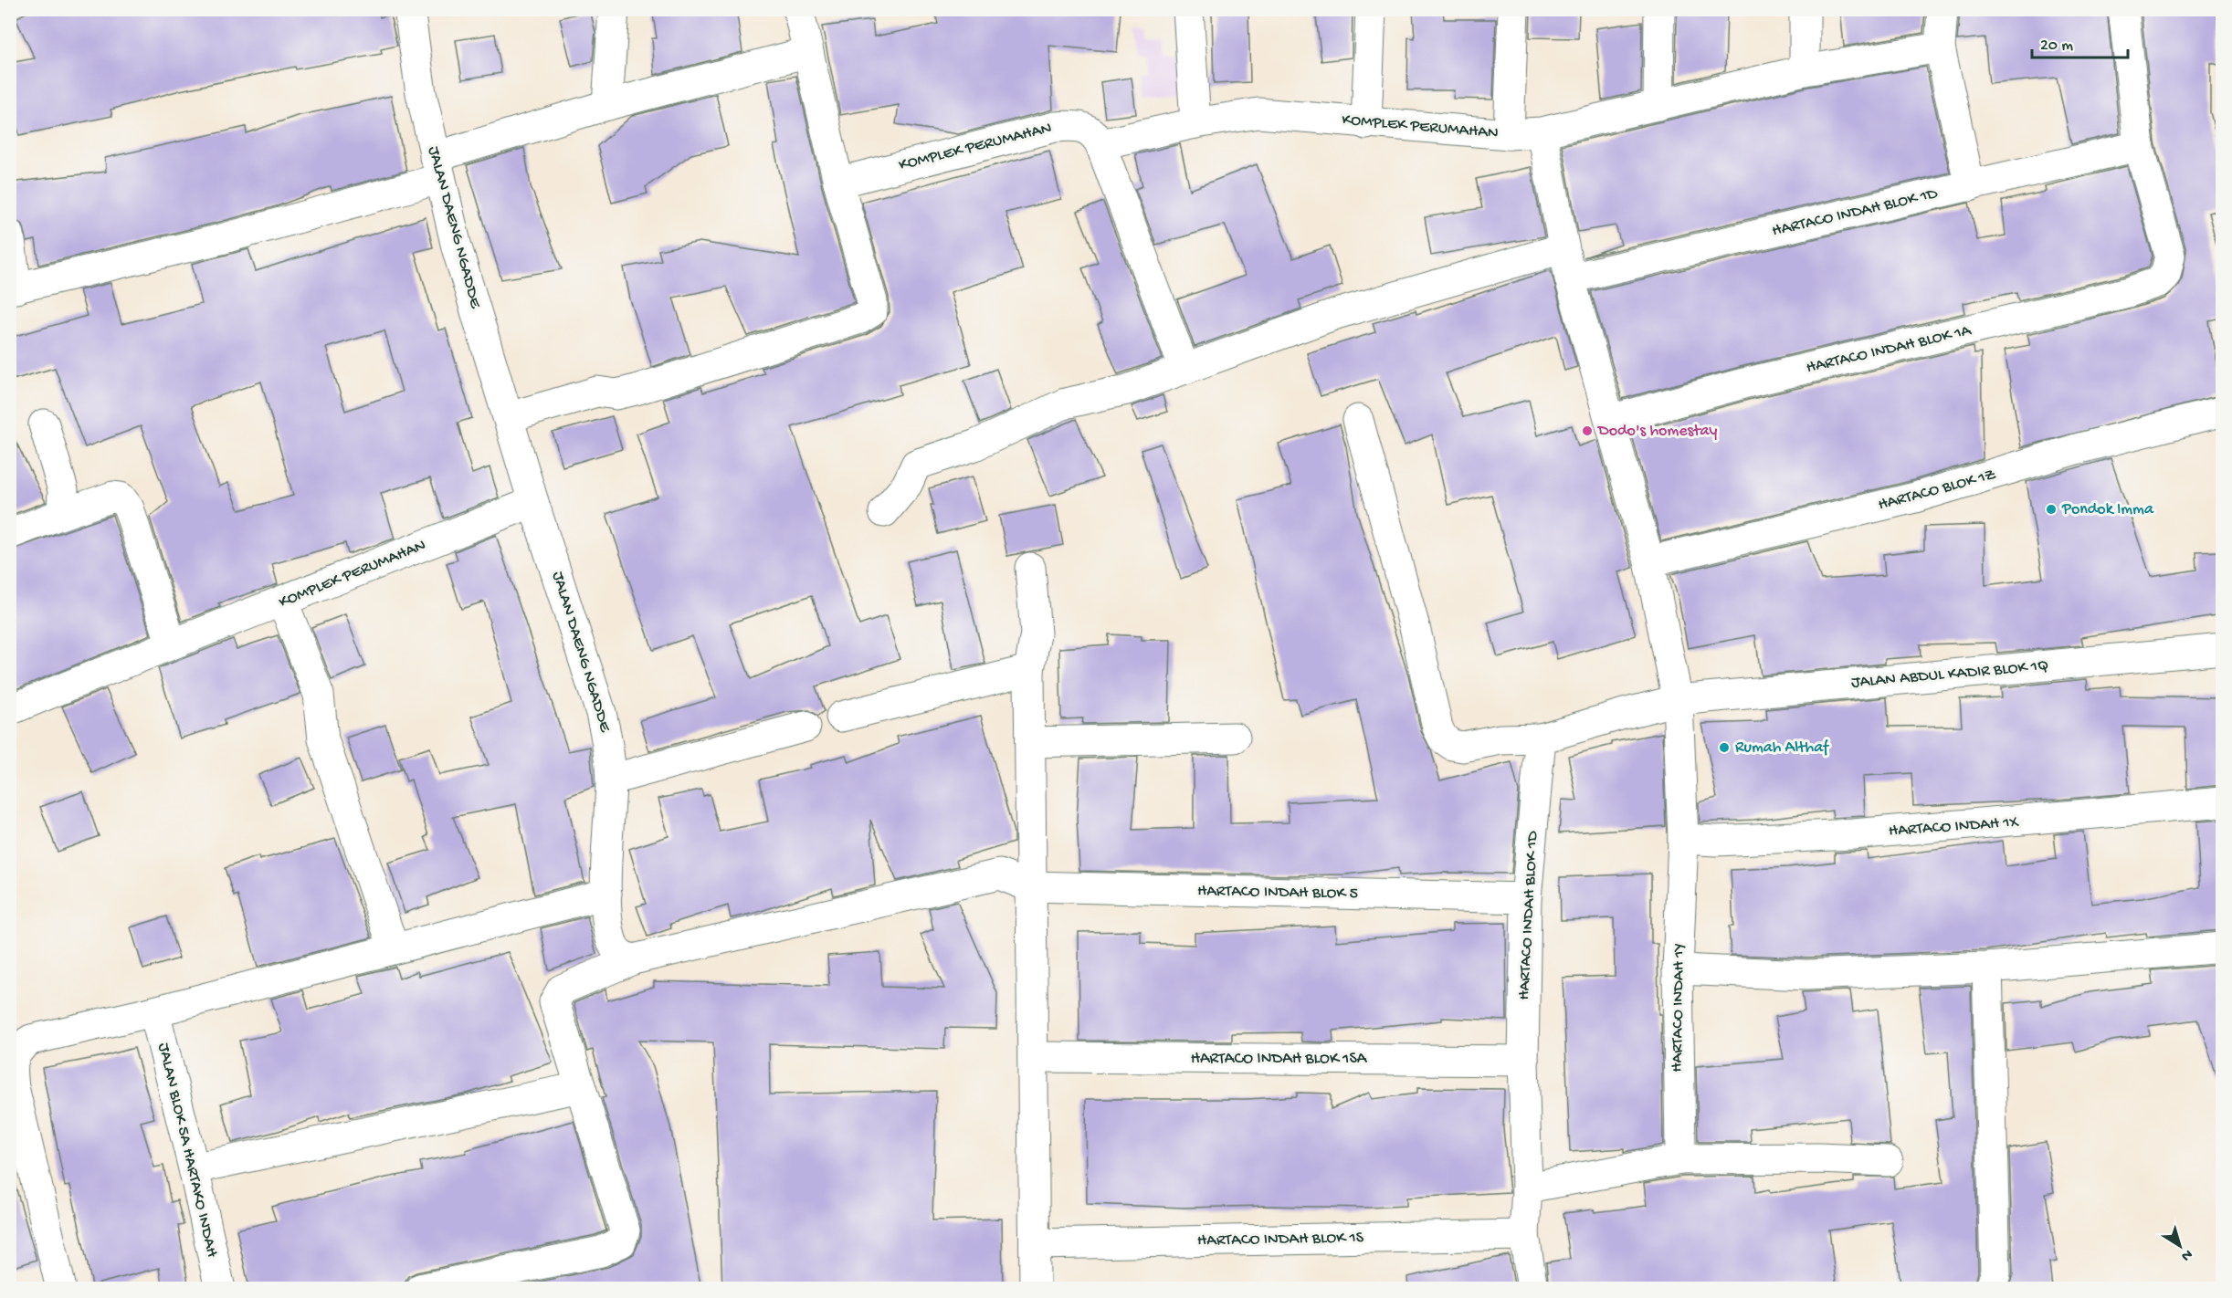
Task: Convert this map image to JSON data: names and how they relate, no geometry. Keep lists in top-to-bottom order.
{
  "streets": {
    "street": [
      "KOMPLEK PERUMAHAN",
      "HARTACO INDAH BLOK 1D",
      "JALAN DAENG NGADDE",
      "HARTACO INDAH BLOK 1A",
      "HARTACO BLOK 1Z",
      "JALAN ABDUL KADIR BLOK 1Q",
      "HARTACO INDAH 1X",
      "HARTACO INDAH BLOK 5",
      "HARTACO INDAH 1Y",
      "HARTACO INDAH BLOK 1SA",
      "JALAN BLOK 5A HARTAKO INDAH",
      "HARTACO INDAH BLOK 1S"
    ]
  },
  "crossings": [
    ["KOMPLEK PERUMAHAN", "JALAN DAENG NGADDE"],
    ["KOMPLEK PERUMAHAN", "HARTACO INDAH 1Y"],
    ["HARTACO INDAH BLOK 1D", "HARTACO INDAH BLOK 1A"],
    ["HARTACO INDAH BLOK 1D", "HARTACO INDAH BLOK 5"],
    ["HARTACO INDAH BLOK 1D", "HARTACO INDAH 1Y"],
    ["HARTACO INDAH BLOK 1D", "HARTACO INDAH BLOK 1SA"],
    ["HARTACO INDAH BLOK 1D", "HARTACO INDAH BLOK 1S"],
    ["HARTACO INDAH BLOK 1A", "HARTACO INDAH 1Y"],
    ["HARTACO BLOK 1Z", "HARTACO INDAH 1Y"],
    ["JALAN ABDUL KADIR BLOK 1Q", "HARTACO INDAH 1Y"],
    ["HARTACO INDAH 1X", "HARTACO INDAH 1Y"]
  ],
  "places": ["Dodo's homestay", "Pondok Imma", "Rumah Althaf"],
  "scale_bar": "20 m",
  "north": "bottom right"
}
